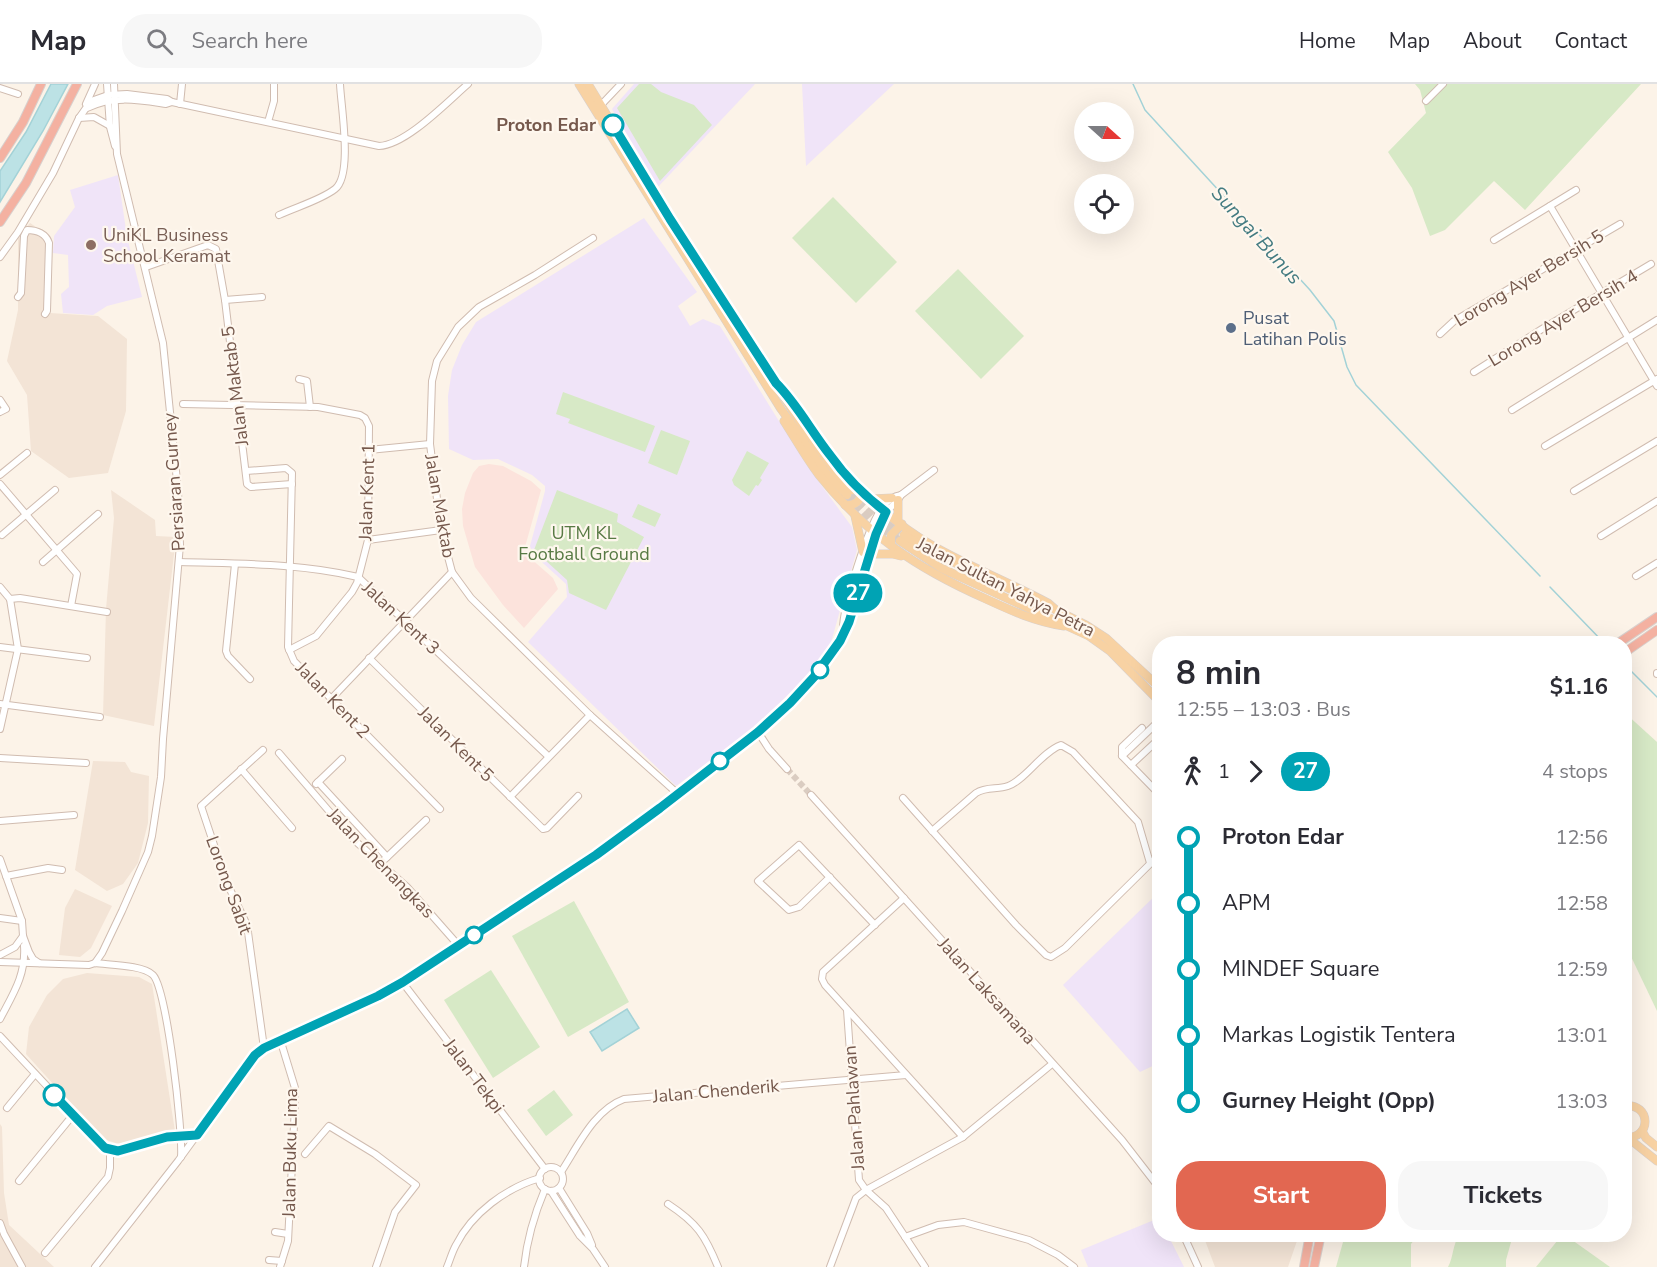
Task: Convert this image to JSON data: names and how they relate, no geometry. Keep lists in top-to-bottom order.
{
  "streets": {
    "main road": ["Jalan Sultan Yahya Petra"],
    "street": [
      "Lorong Ayer Bersih 5",
      "Lorong Ayer Bersih 4",
      "Jalan Maktab 5",
      "Persiaran Gurney",
      "Jalan Kent 1",
      "Jalan Maktab",
      "Jalan Kent 3",
      "Jalan Kent 2",
      "Jalan Kent 5",
      "Jalan Chenangkas",
      "Lorong Sabit",
      "Jalan Laksamana",
      "Jalan Tekpi",
      "Jalan Chenderik",
      "Jalan Pahlawan",
      "Jalan Buku Lima"
    ]
  },
  "crossings": [
    ["Jalan Maktab 5", "Persiaran Gurney"],
    ["Persiaran Gurney", "Jalan Kent 3"],
    ["Jalan Kent 1", "Jalan Kent 3"],
    ["Jalan Kent 1", "Jalan Kent 2"],
    ["Jalan Kent 3", "Jalan Kent 2"],
    ["Jalan Tekpi", "Jalan Chenderik"],
    ["Jalan Chenderik", "Jalan Pahlawan"]
  ],
  "water": ["Sungai Bunus"],
  "parks": ["UTM KL Football Ground"],
  "places": ["Proton Edar", "UniKL Business School Keramat", "Pusat Latihan Polis"],
  "lines": ["bus line 27"],
  "north": "right",
  "page": {
    "header": "Map",
    "search": "Search here",
    "nav": [
      "Home",
      "Map",
      "About",
      "Contact"
    ],
    "on_map": "27",
    "heading": ["8 min", "12:55 – 13:03 · Bus", "$1.16"],
    "legs": ["1", "27", "4 stops"],
    "list": [
      {
        "name": "Proton Edar",
        "value": "12:56"
      },
      {
        "name": "APM",
        "value": "12:58"
      },
      {
        "name": "MINDEF Square",
        "value": "12:59"
      },
      {
        "name": "Markas Logistik Tentera",
        "value": "13:01"
      },
      {
        "name": "Gurney Height (Opp)",
        "value": "13:03"
      }
    ],
    "buttons": ["Start", "Tickets"]
  }
}
